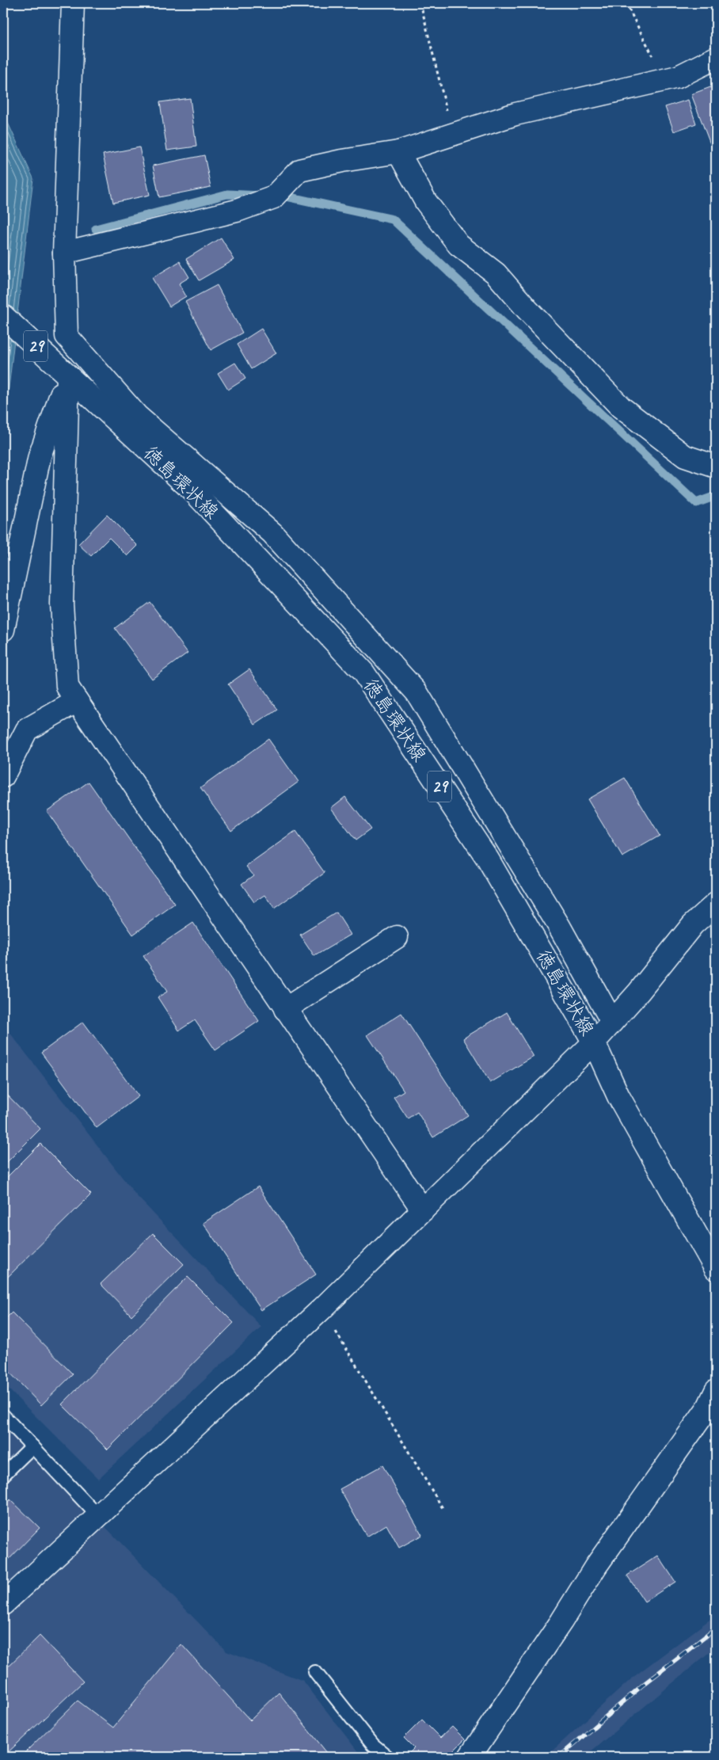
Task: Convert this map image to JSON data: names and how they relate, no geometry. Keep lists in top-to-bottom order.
{
  "streets": {
    "street": ["29", "徳島環状線"]
  }
}
